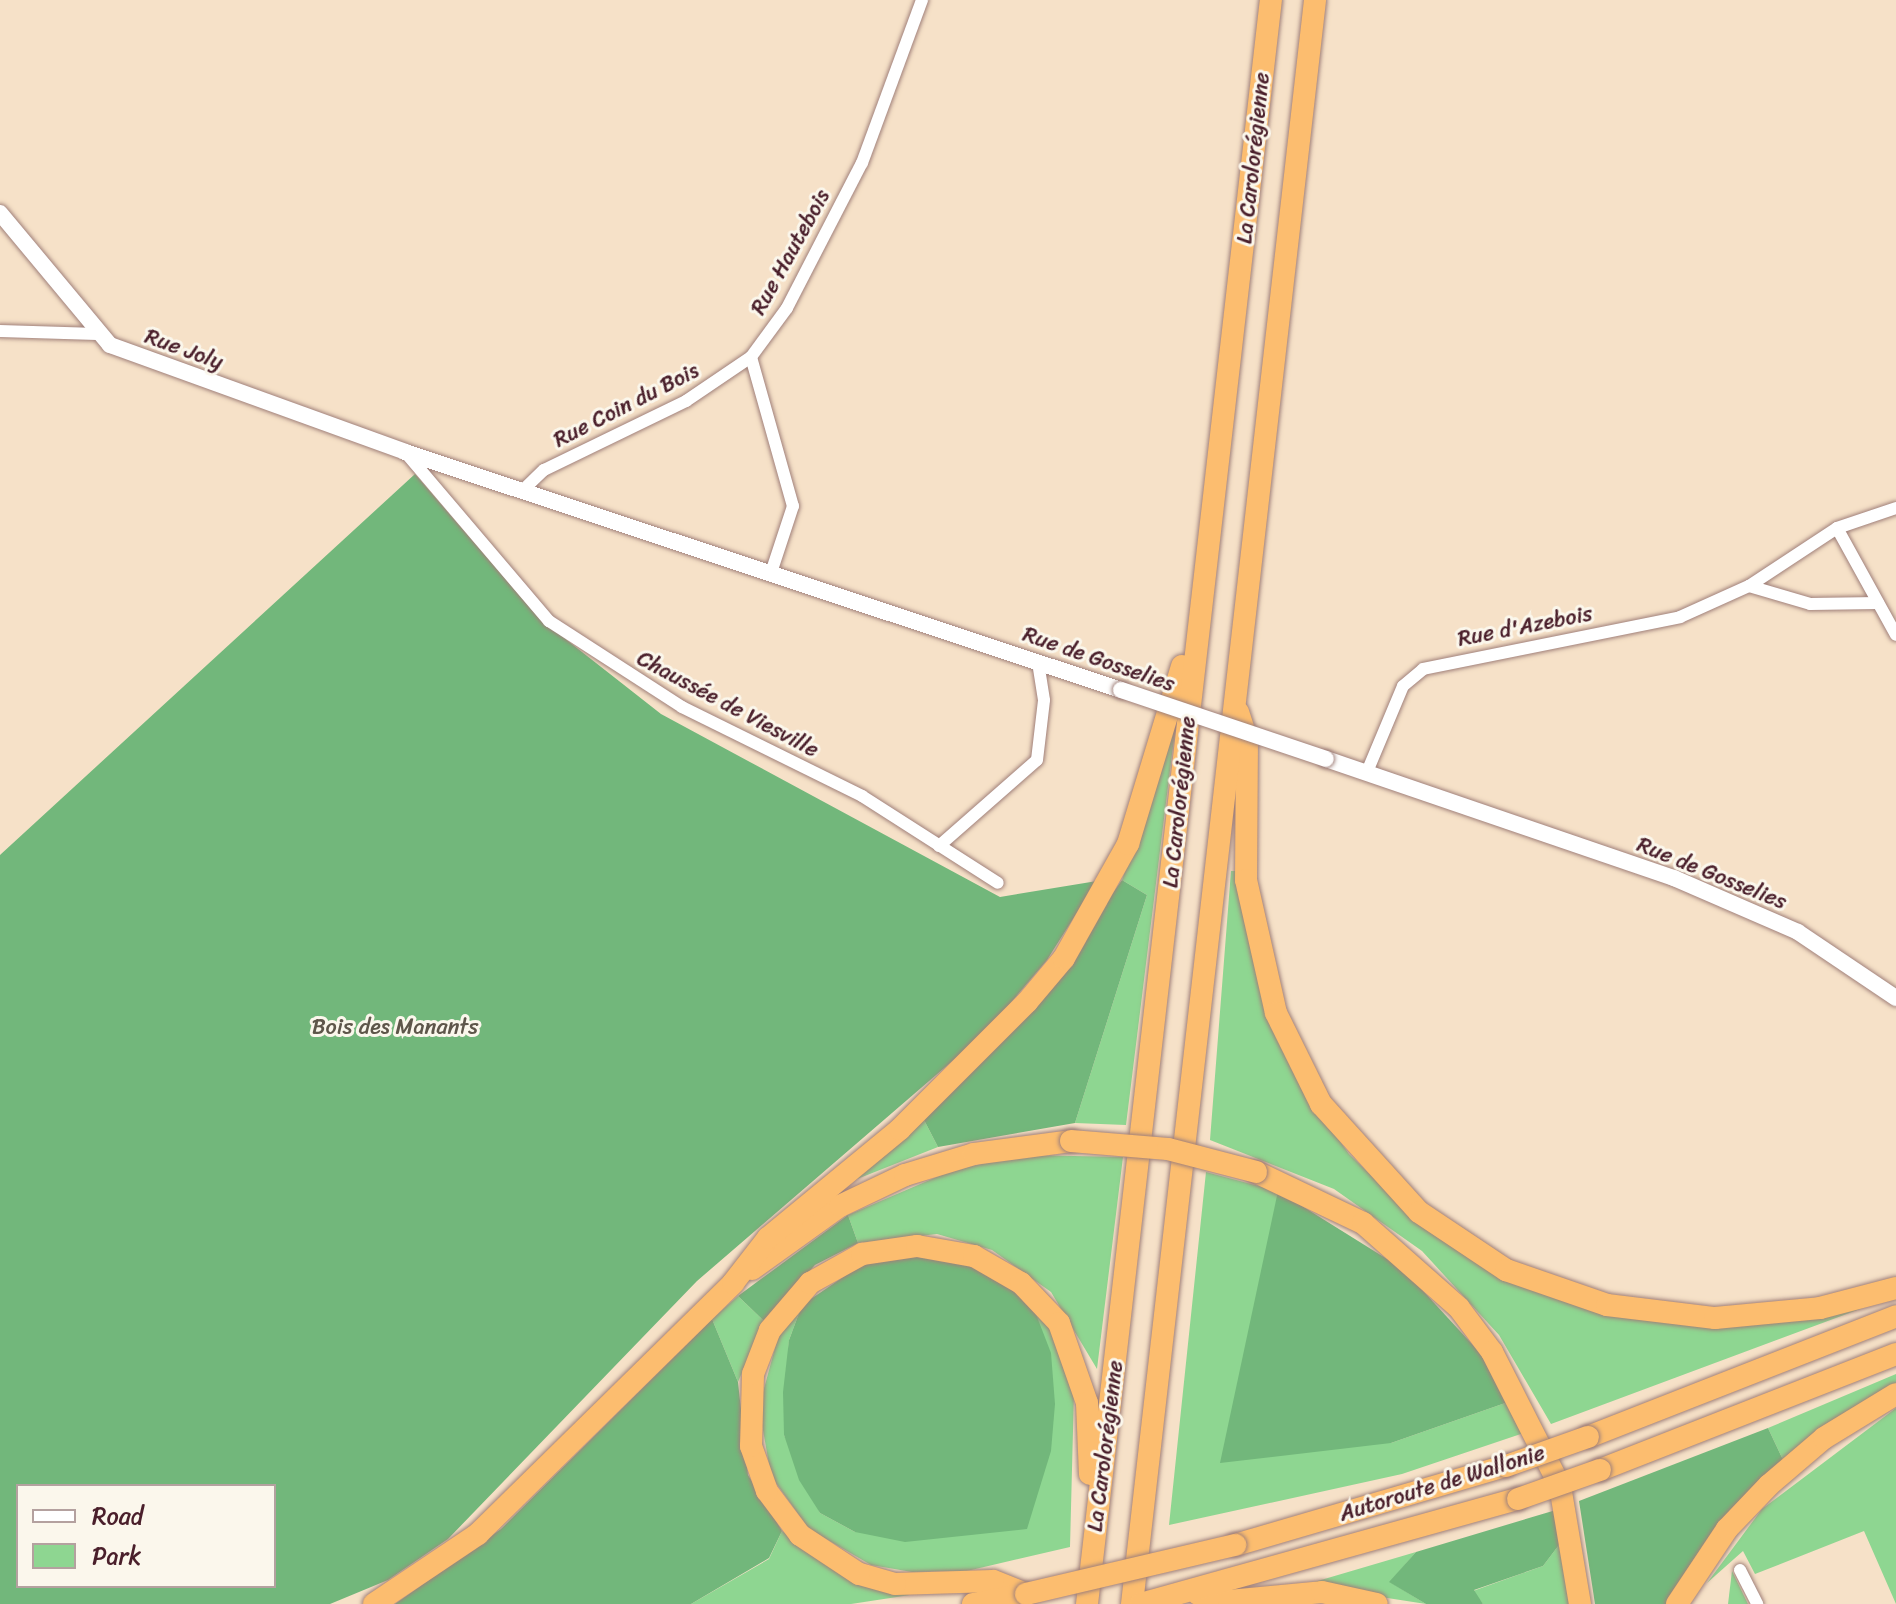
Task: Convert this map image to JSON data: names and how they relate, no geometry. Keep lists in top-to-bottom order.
{
  "streets": {
    "highway": ["La Carolorégienne", "Autoroute de Wallonie"],
    "street": [
      "Rue Hautebois",
      "Rue Joly",
      "Rue Coin du Bois",
      "Rue d'Azebois",
      "Rue de Gosselies",
      "Chaussée de Viesville"
    ]
  },
  "crossings": [
    ["Rue Hautebois", "Rue Coin du Bois"],
    ["Rue Joly", "Rue de Gosselies"],
    ["Rue Joly", "Chaussée de Viesville"],
    ["Rue Coin du Bois", "Rue de Gosselies"],
    ["Rue d'Azebois", "Rue de Gosselies"],
    ["Rue de Gosselies", "Chaussée de Viesville"]
  ],
  "parks": ["Bois des Manants"],
  "legend": ["Road", "Park"]
}
